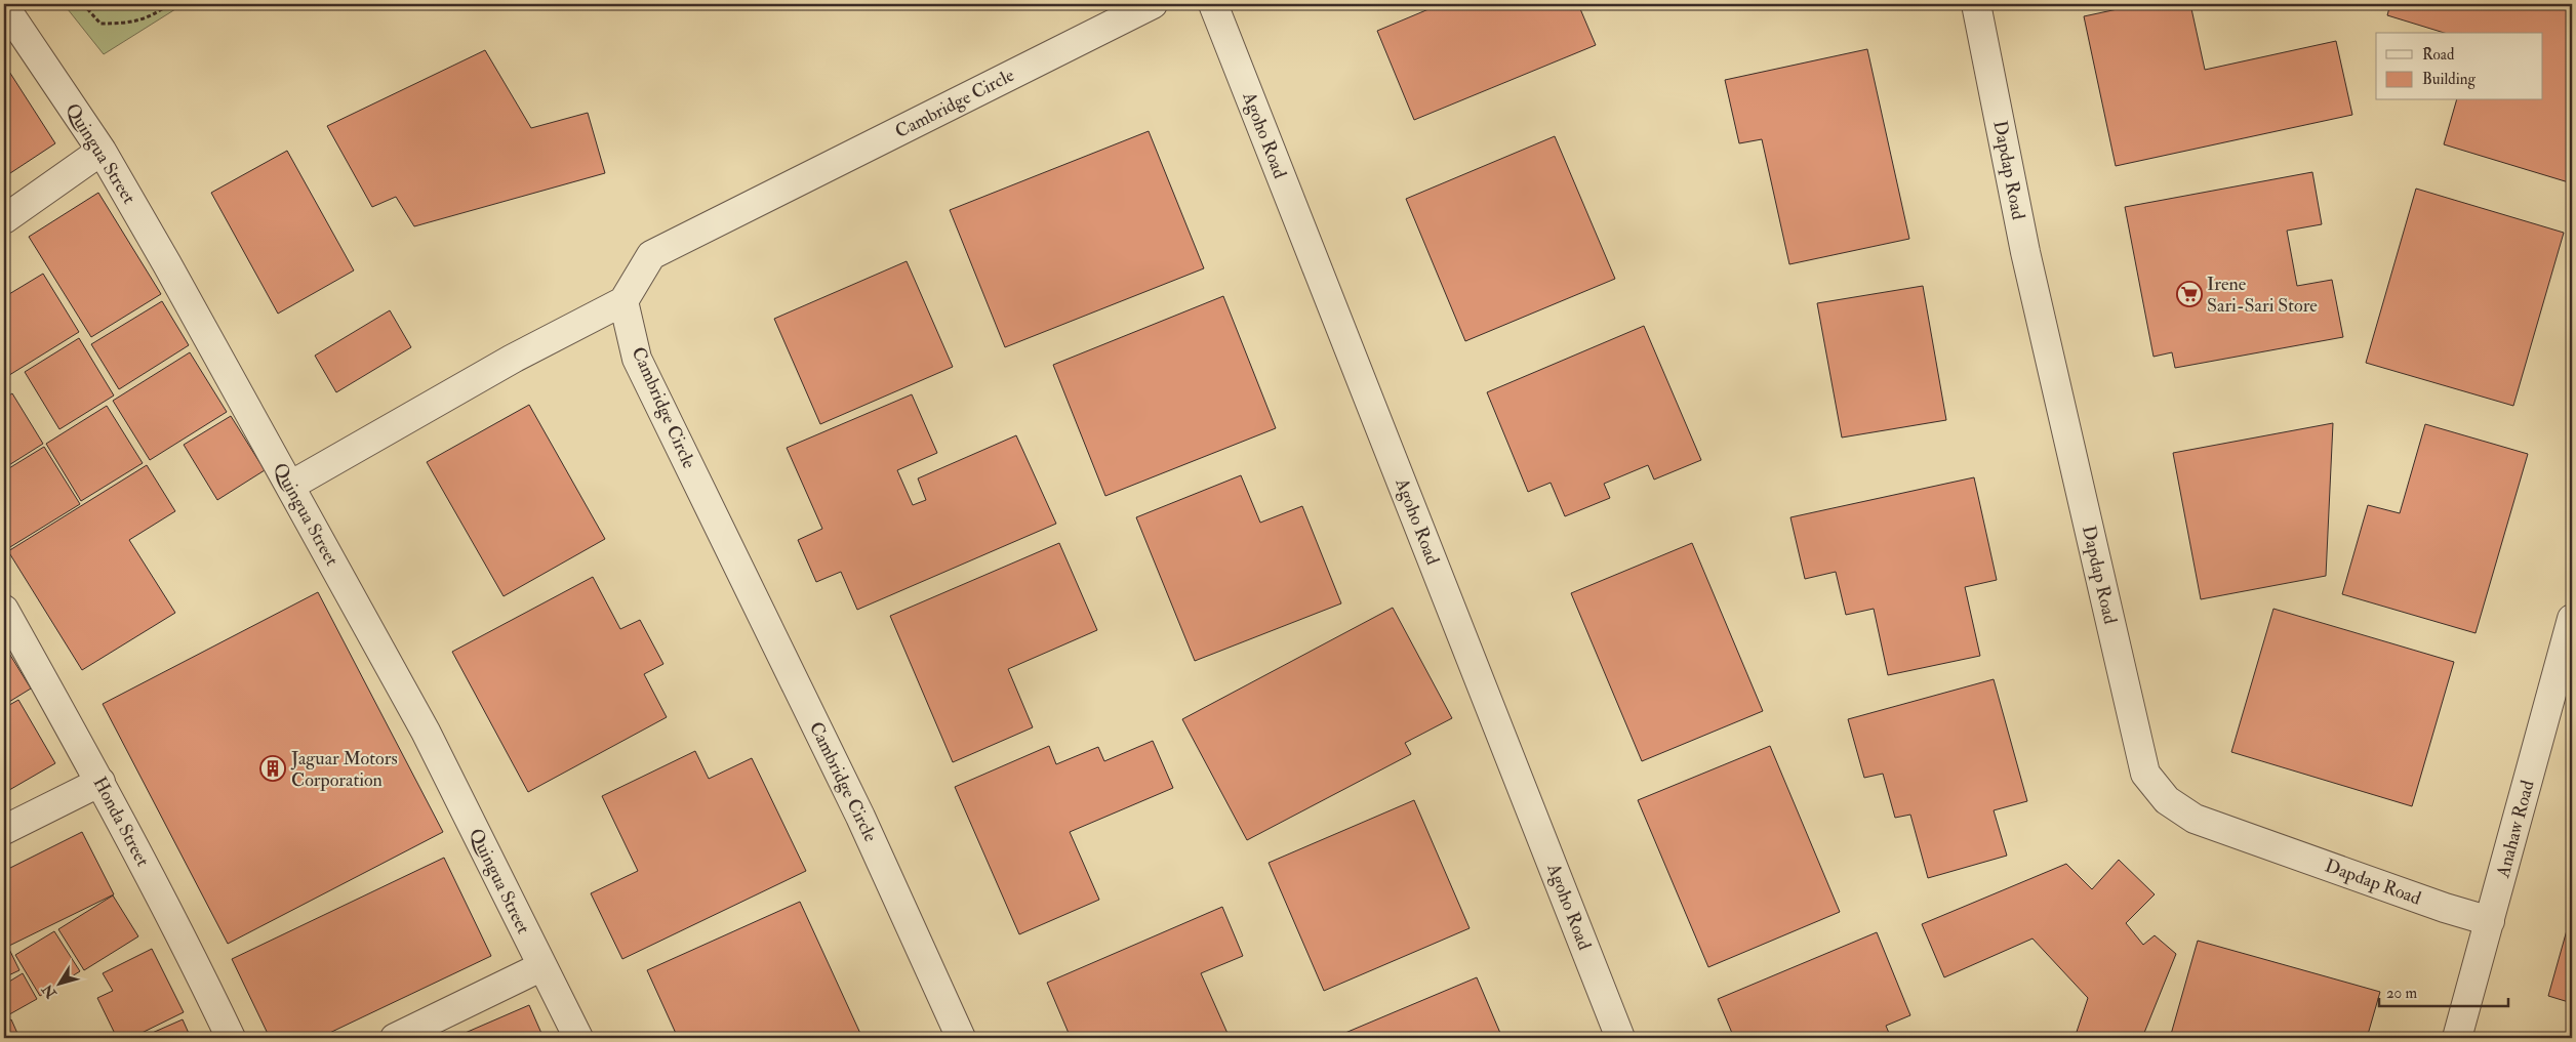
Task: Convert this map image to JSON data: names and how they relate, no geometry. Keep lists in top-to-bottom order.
{
  "streets": {
    "street": [
      "Cambridge Circle",
      "Agoho Road",
      "Quingua Street",
      "Dapdap Road",
      "Honda Street",
      "Anahaw Road"
    ]
  },
  "crossings": [
    ["Dapdap Road", "Anahaw Road"]
  ],
  "places": {
    "supermarket": ["Irene Sari-Sari Store"],
    "building": ["Jaguar Motors Corporation"]
  },
  "legend": ["Road", "Building"],
  "scale_bar": "20 m",
  "north": "bottom left"
}
